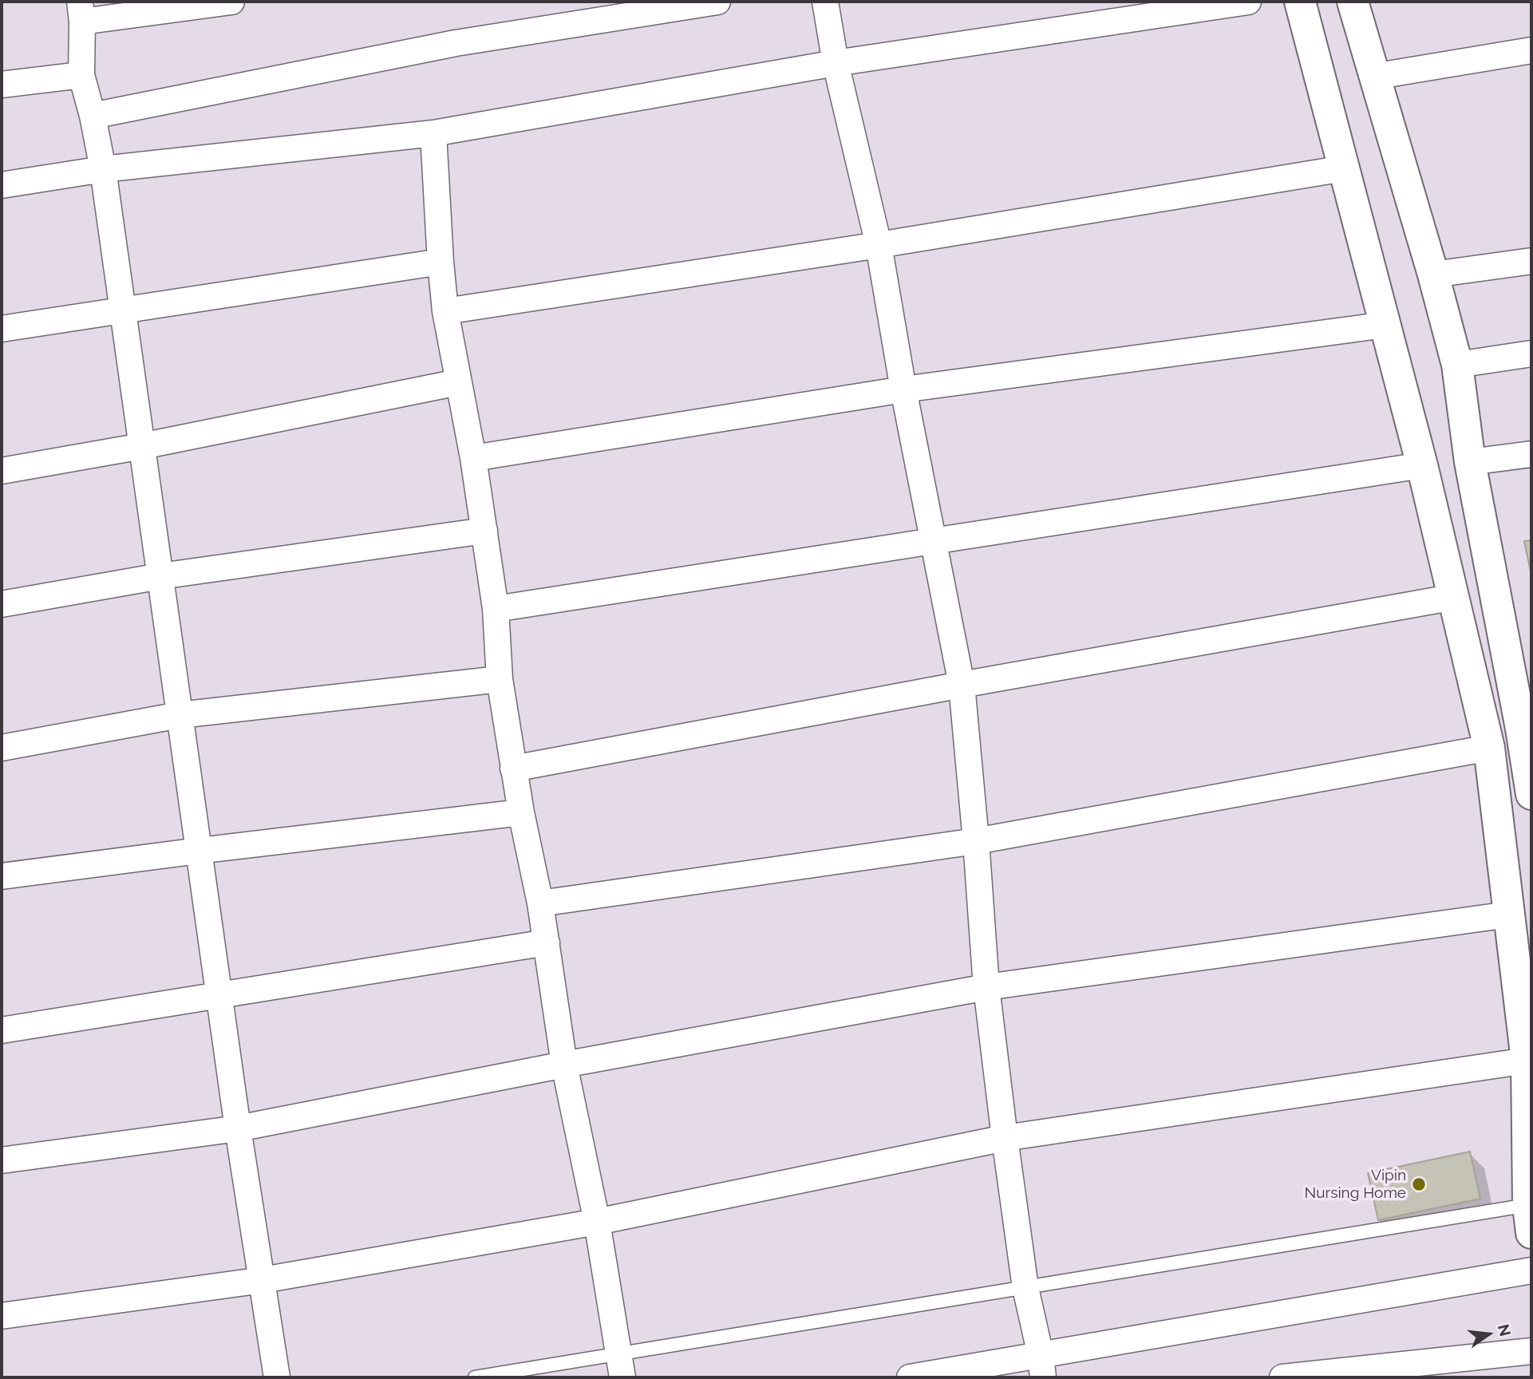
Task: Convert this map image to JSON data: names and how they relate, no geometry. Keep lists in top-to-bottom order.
{
  "places": ["Vipin Nursing Home"],
  "north": "right"
}
